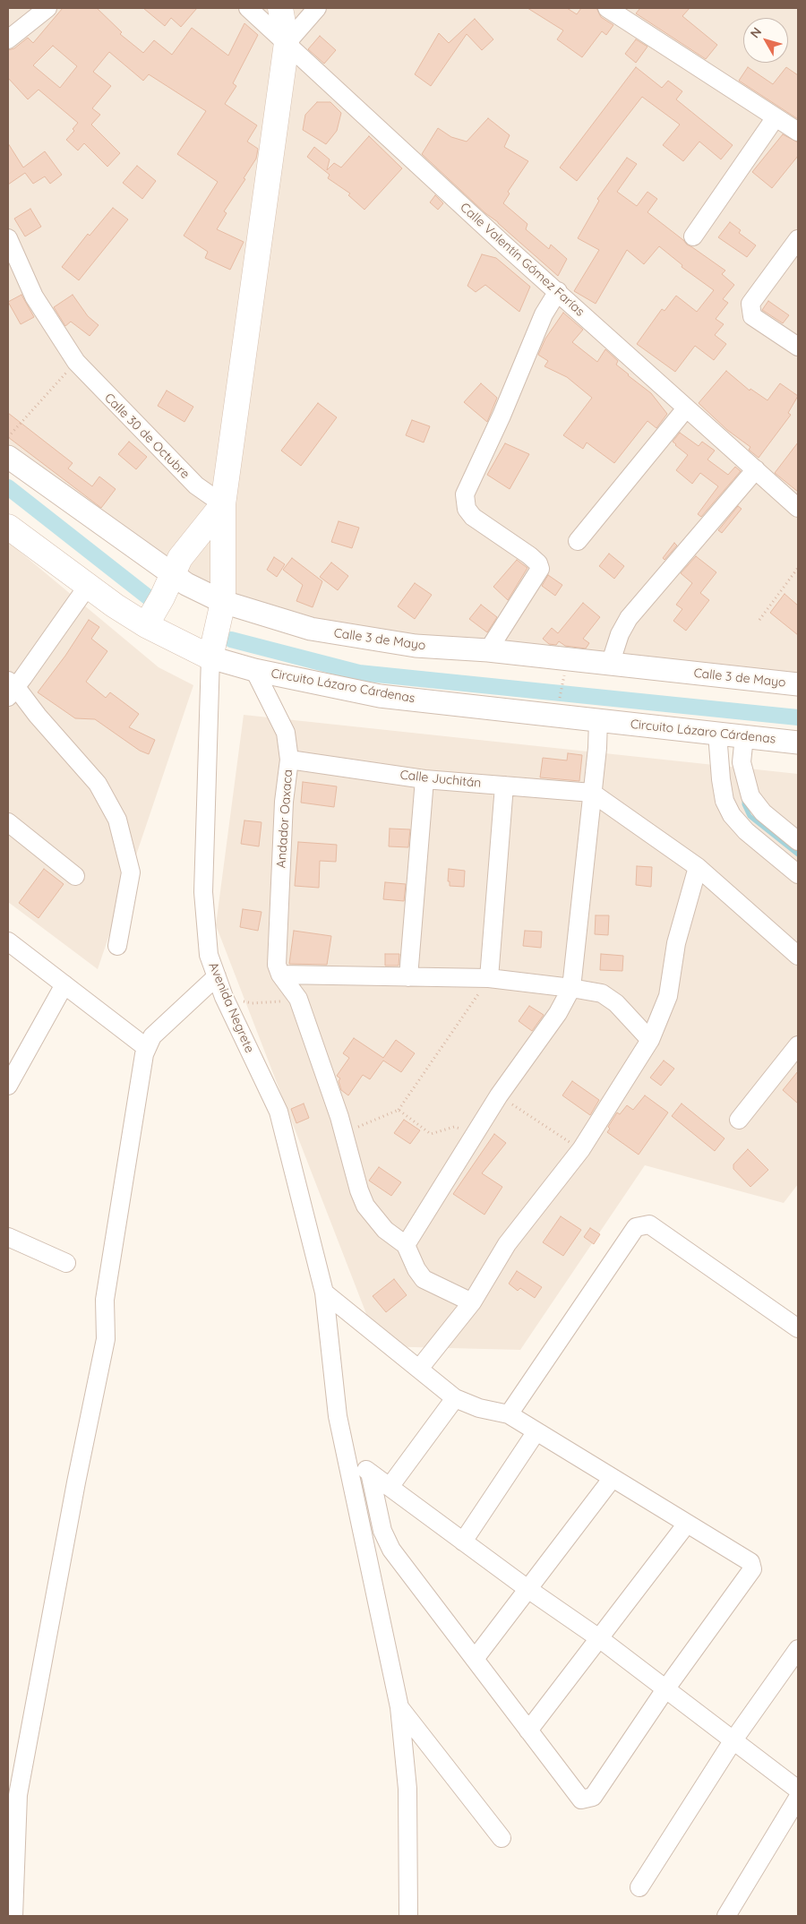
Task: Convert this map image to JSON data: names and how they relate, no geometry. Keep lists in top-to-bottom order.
{
  "streets": {
    "main road": ["Circuito Lázaro Cárdenas"],
    "street": [
      "Calle Valentín Gómez Farías",
      "Calle 30 de Octubre",
      "Calle 3 de Mayo",
      "Calle Juchitán",
      "Andador Oaxaca",
      "Avenida Negrete"
    ]
  },
  "crossings": [
    ["Circuito Lázaro Cárdenas", "Andador Oaxaca"],
    ["Circuito Lázaro Cárdenas", "Avenida Negrete"],
    ["Calle Juchitán", "Andador Oaxaca"]
  ],
  "north": "top left"
}
